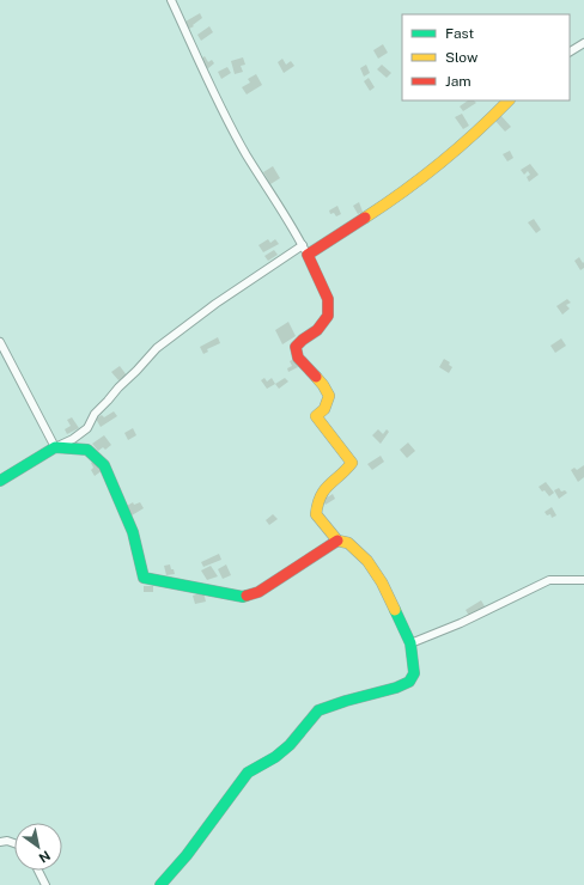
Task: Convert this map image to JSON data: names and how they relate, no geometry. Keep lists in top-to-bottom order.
{
  "legend": ["Fast", "Slow", "Jam"],
  "north": "bottom right"
}
